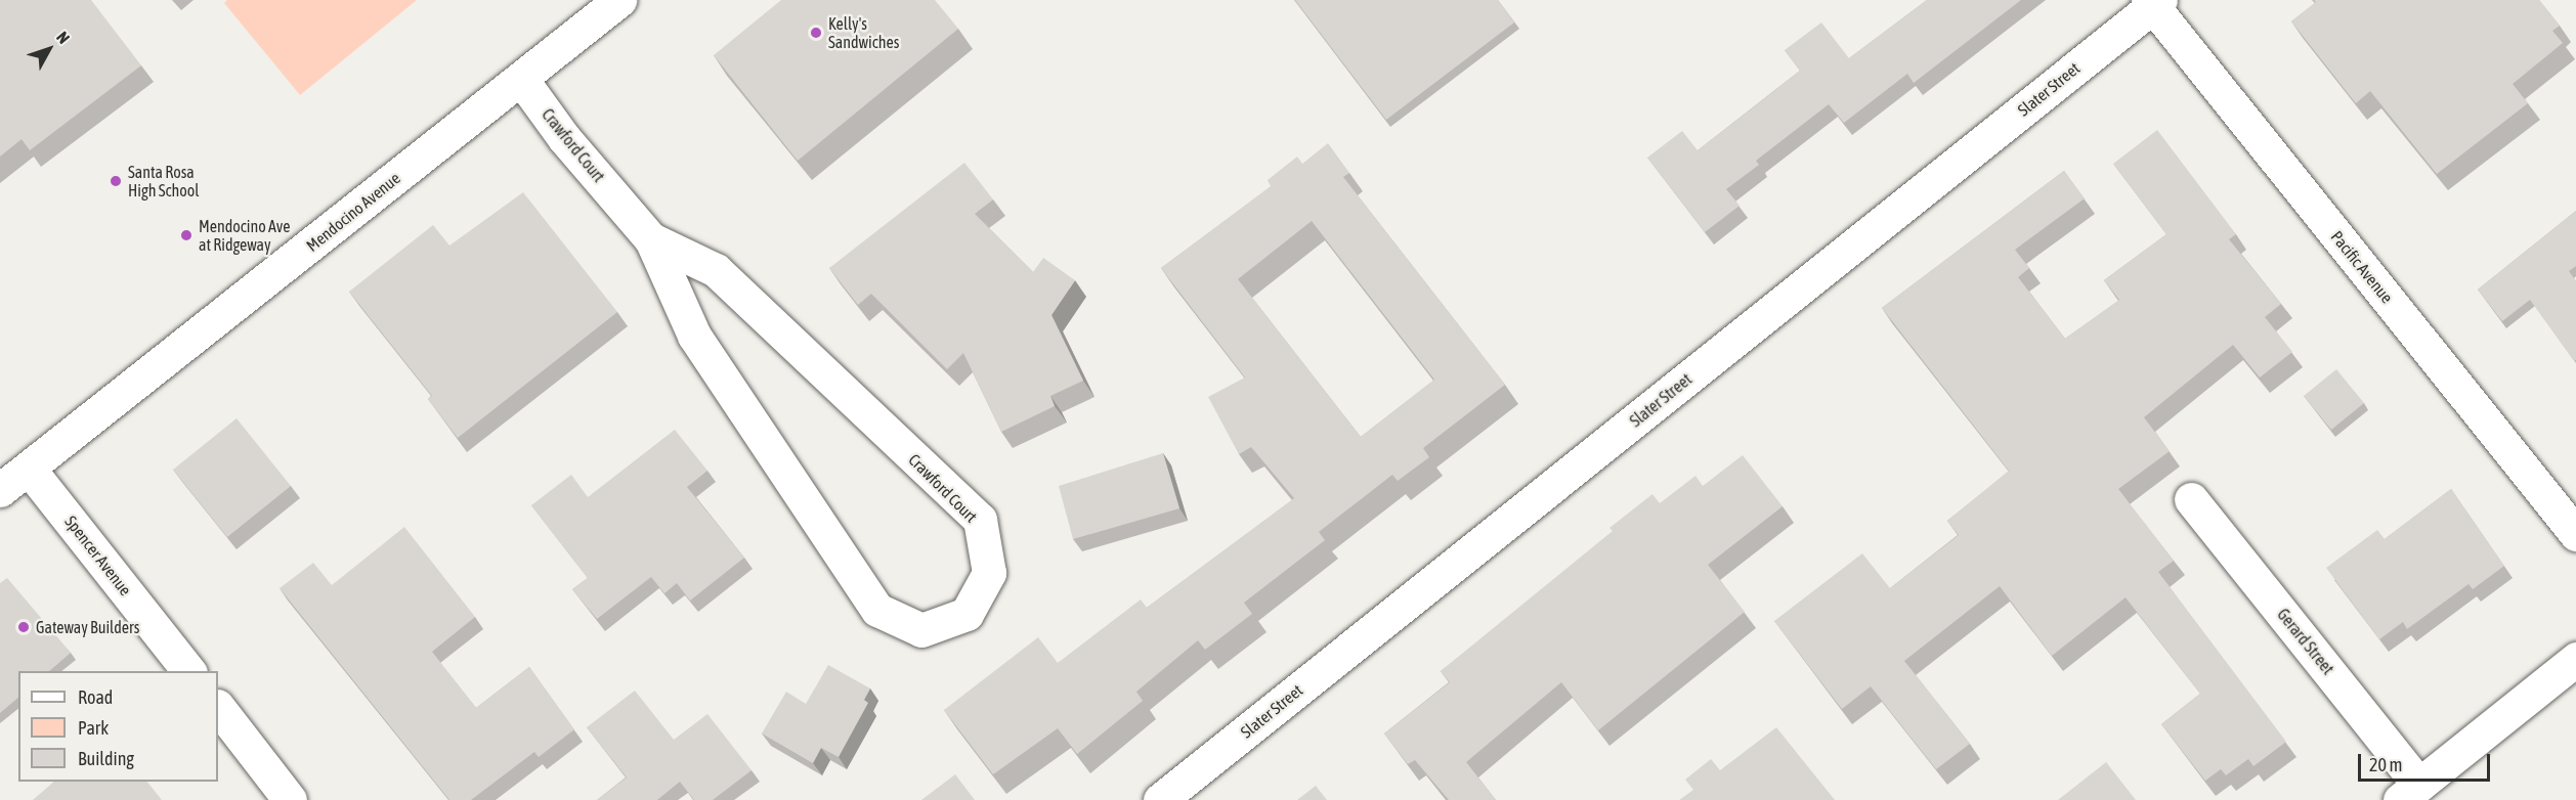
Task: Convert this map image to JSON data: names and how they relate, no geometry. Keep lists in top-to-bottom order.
{
  "streets": {
    "street": [
      "Slater Street",
      "Crawford Court",
      "Mendocino Avenue",
      "Pacific Avenue",
      "Spencer Avenue",
      "Gerard Street"
    ]
  },
  "crossings": [
    ["Slater Street", "Pacific Avenue"],
    ["Crawford Court", "Mendocino Avenue"],
    ["Mendocino Avenue", "Spencer Avenue"]
  ],
  "places": [
    "Kelly's Sandwiches",
    "Santa Rosa High School",
    "Mendocino Ave at Ridgeway",
    "Gateway Builders"
  ],
  "legend": ["Road", "Park", "Building"],
  "scale_bar": "20 m",
  "north": "top right"
}
